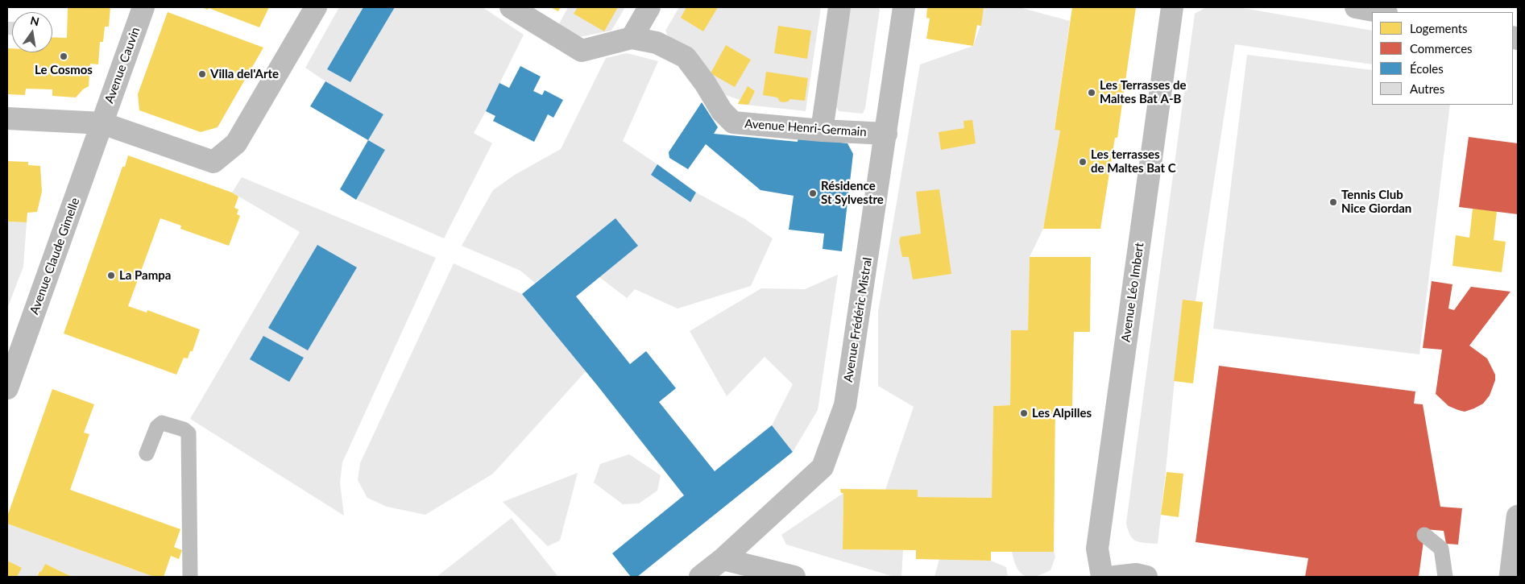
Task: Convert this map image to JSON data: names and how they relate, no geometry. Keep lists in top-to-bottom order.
{
  "streets": {
    "street": [
      "Avenue Cauvin",
      "Avenue Henri-Germain",
      "Avenue Claude Gimelle",
      "Avenue Léo Imbert",
      "Avenue Frédéric Mistral"
    ]
  },
  "crossings": [
    ["Avenue Cauvin", "Avenue Claude Gimelle"],
    ["Avenue Henri-Germain", "Avenue Frédéric Mistral"]
  ],
  "places": [
    "Le Cosmos",
    "Villa del'Arte",
    "Les Terrasses de Maltes Bat A-B",
    "Les terrasses de Maltes Bat C",
    "Résidence St Sylvestre",
    "Tennis Club Nice Giordan",
    "La Pampa",
    "Les Alpilles"
  ],
  "legend": [
    "Logements",
    "Commerces",
    "Écoles",
    "Autres"
  ],
  "north": "top"
}
